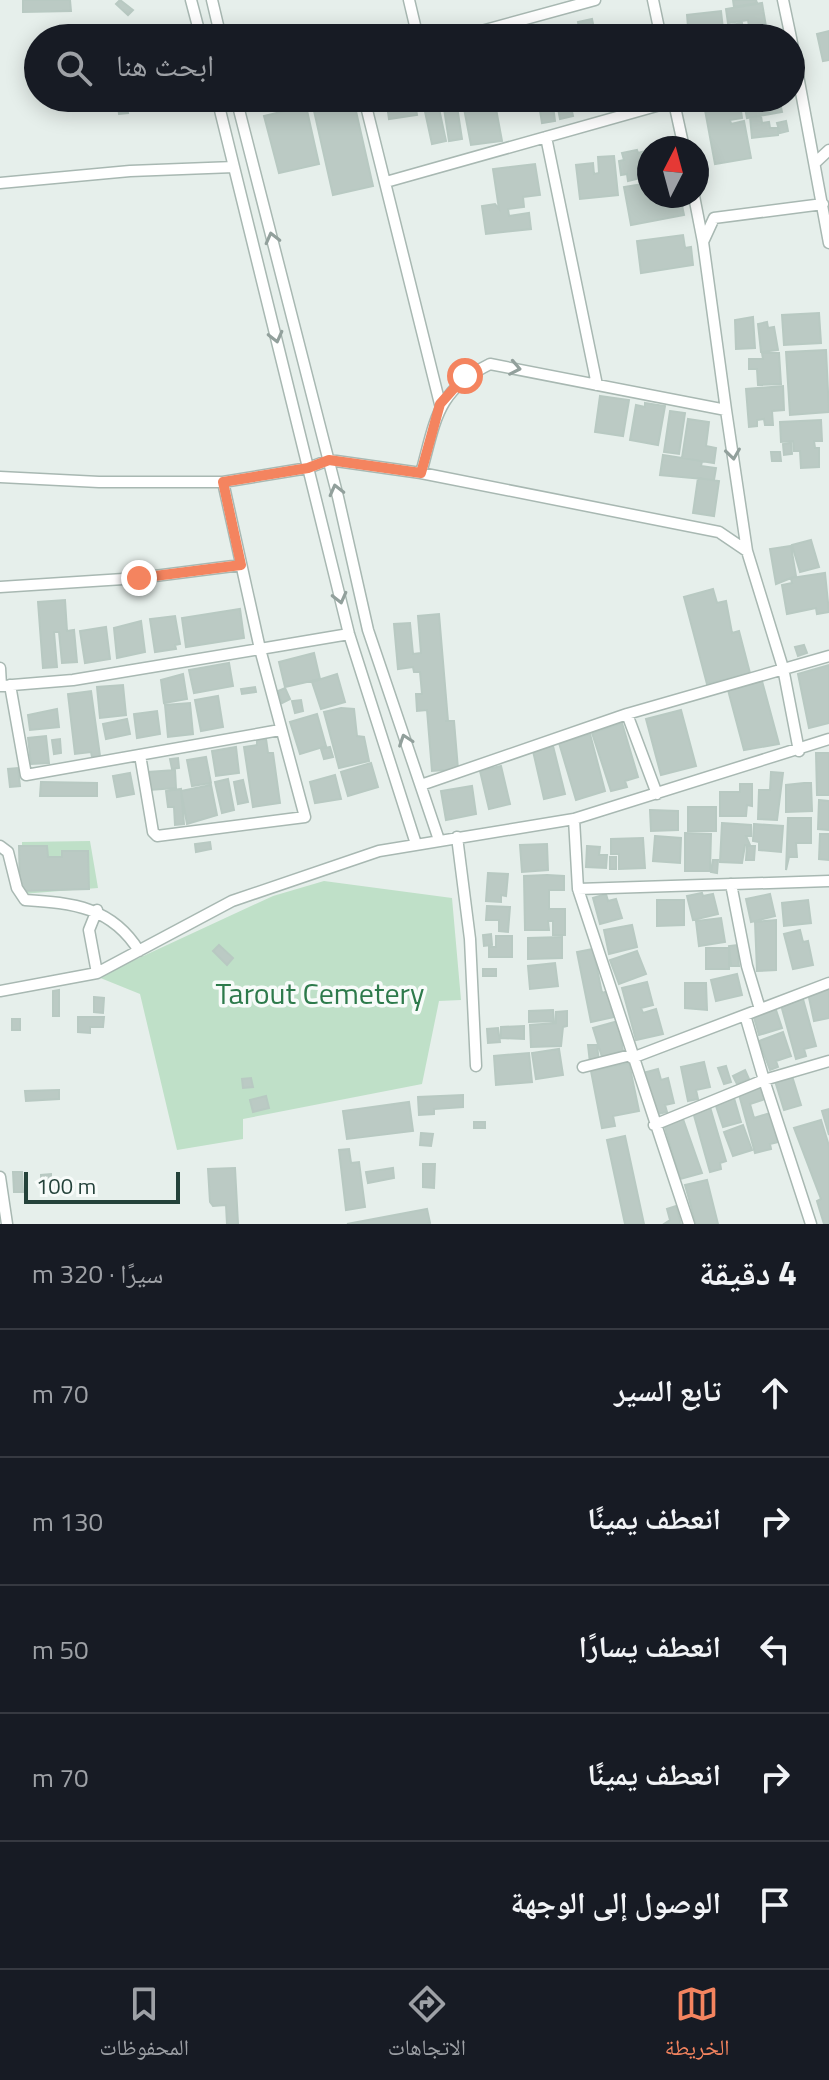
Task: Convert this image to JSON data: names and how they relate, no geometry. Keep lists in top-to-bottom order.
{
  "parks": ["Tarout Cemetery"],
  "scale_bar": "100 m",
  "north": "top",
  "page": {
    "search": "ابحث هنا",
    "scale": "100 m",
    "heading": ["4 دقيقة", "سيرًا · 320 m"],
    "list": [
      ["تابع السير", "70 m"],
      ["انعطف يمينًا", "130 m"],
      ["انعطف يسارًا", "50 m"],
      ["انعطف يمينًا", "70 m"],
      "الوصول إلى الوجهة"
    ],
    "nav": ["الخريطة", "الاتجاهات", "المحفوظات"]
  }
}
